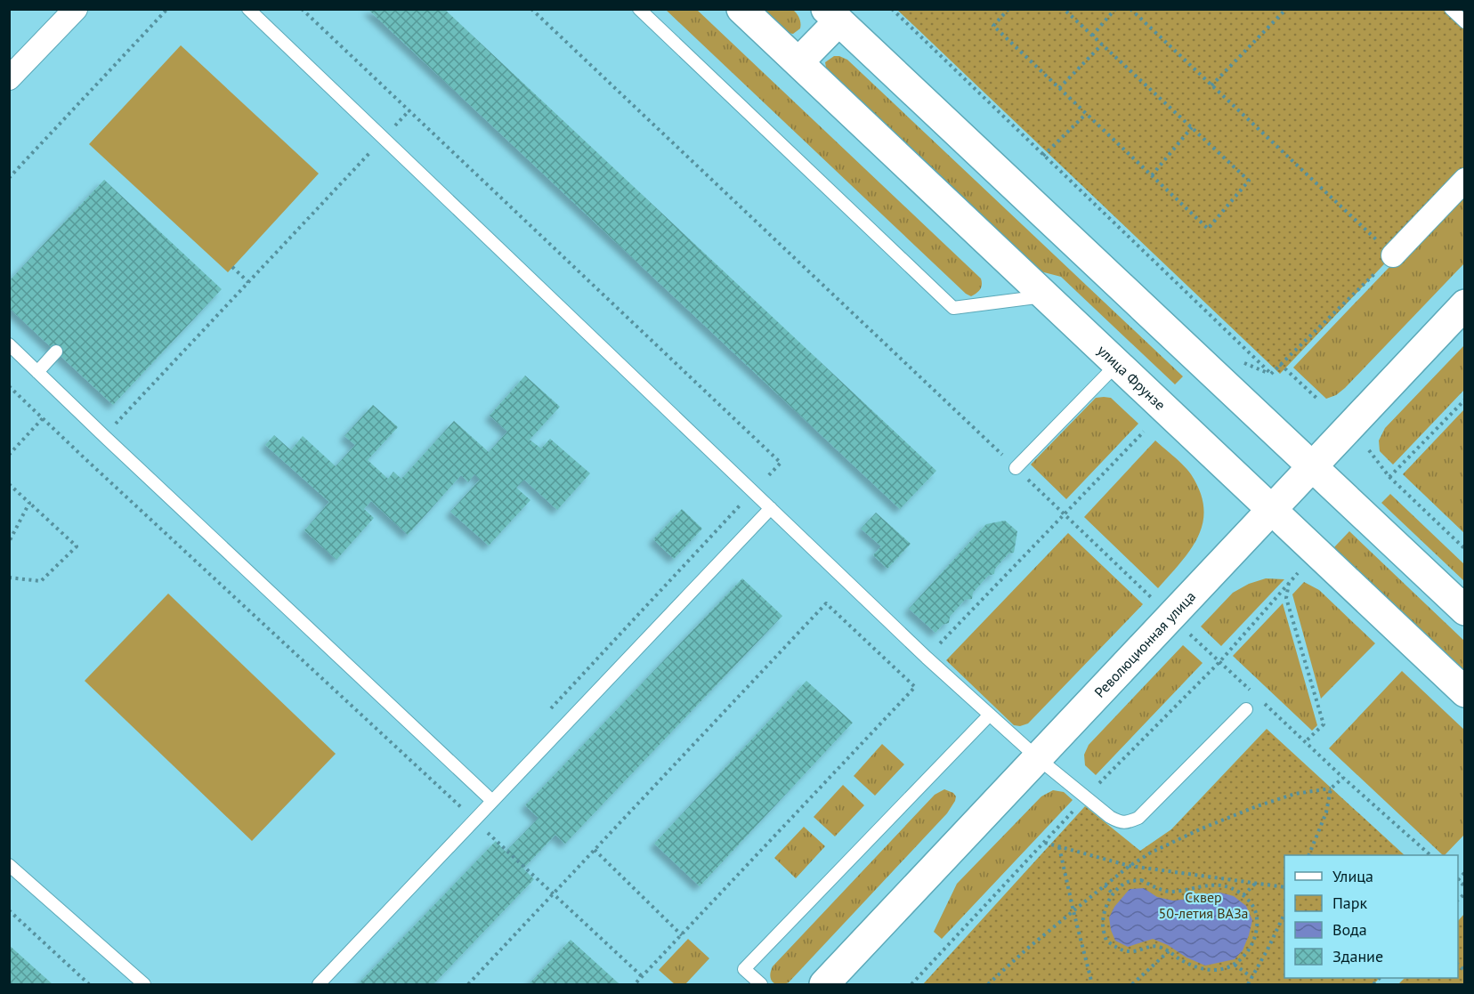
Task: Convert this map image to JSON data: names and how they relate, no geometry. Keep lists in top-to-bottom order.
{
  "streets": {
    "main road": ["улица Фрунзе", "Революционная улица"]
  },
  "crossings": [
    ["улица Фрунзе", "Революционная улица"]
  ],
  "parks": ["Сквер 50-летия ВАЗа"],
  "legend": [
    "Улица",
    "Парк",
    "Вода",
    "Здание"
  ]
}
